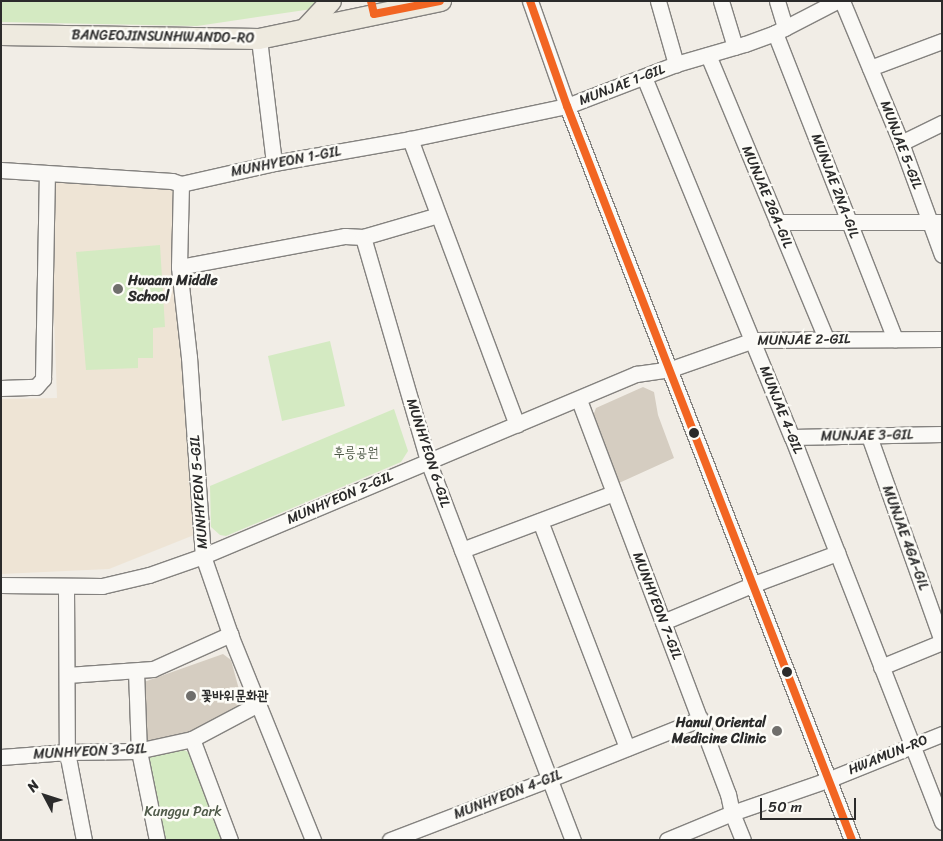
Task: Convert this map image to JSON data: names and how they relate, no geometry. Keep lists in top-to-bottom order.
{
  "streets": {
    "main road": ["BANGEOJINSUNHWANDO-RO"],
    "street": [
      "MUNJAE 1-GIL",
      "MUNJAE 5-GIL",
      "MUNHYEON 1-GIL",
      "MUNJAE 2NA-GIL",
      "MUNJAE 2GA-GIL",
      "MUNJAE 2-GIL",
      "MUNJAE 4-GIL",
      "MUNJAE 3-GIL",
      "MUNHYEON 6-GIL",
      "MUNHYEON 5-GIL",
      "MUNHYEON 2-GIL",
      "MUNJAE 4GA-GIL",
      "MUNHYEON 7-GIL",
      "MUNHYEON 3-GIL",
      "HWAMUN-RO",
      "MUNHYEON 4-GIL"
    ]
  },
  "crossings": [
    ["MUNJAE 1-GIL", "MUNHYEON 1-GIL"],
    ["MUNJAE 1-GIL", "MUNJAE 2NA-GIL"],
    ["MUNJAE 1-GIL", "MUNJAE 2GA-GIL"],
    ["MUNJAE 1-GIL", "MUNJAE 4-GIL"],
    ["MUNHYEON 1-GIL", "MUNHYEON 5-GIL"],
    ["MUNJAE 2NA-GIL", "MUNJAE 2-GIL"],
    ["MUNJAE 2GA-GIL", "MUNJAE 2-GIL"],
    ["MUNJAE 2-GIL", "MUNJAE 4-GIL"],
    ["MUNJAE 2-GIL", "MUNHYEON 2-GIL"],
    ["MUNJAE 4-GIL", "MUNJAE 3-GIL"],
    ["MUNJAE 4-GIL", "MUNJAE 4GA-GIL"],
    ["MUNJAE 4-GIL", "HWAMUN-RO"],
    ["MUNJAE 3-GIL", "MUNJAE 4GA-GIL"],
    ["MUNHYEON 6-GIL", "MUNHYEON 2-GIL"],
    ["MUNHYEON 6-GIL", "MUNHYEON 4-GIL"],
    ["MUNHYEON 5-GIL", "MUNHYEON 2-GIL"],
    ["MUNHYEON 5-GIL", "MUNHYEON 3-GIL"],
    ["MUNHYEON 2-GIL", "MUNHYEON 7-GIL"],
    ["MUNHYEON 7-GIL", "HWAMUN-RO"],
    ["MUNHYEON 7-GIL", "MUNHYEON 4-GIL"]
  ],
  "parks": ["후릉공원", "Kunggu Park"],
  "places": ["Hwaam Middle School", "꽃바위문화관", "Hanul Oriental Medicine Clinic"],
  "scale_bar": "50 m",
  "north": "top left"
}
